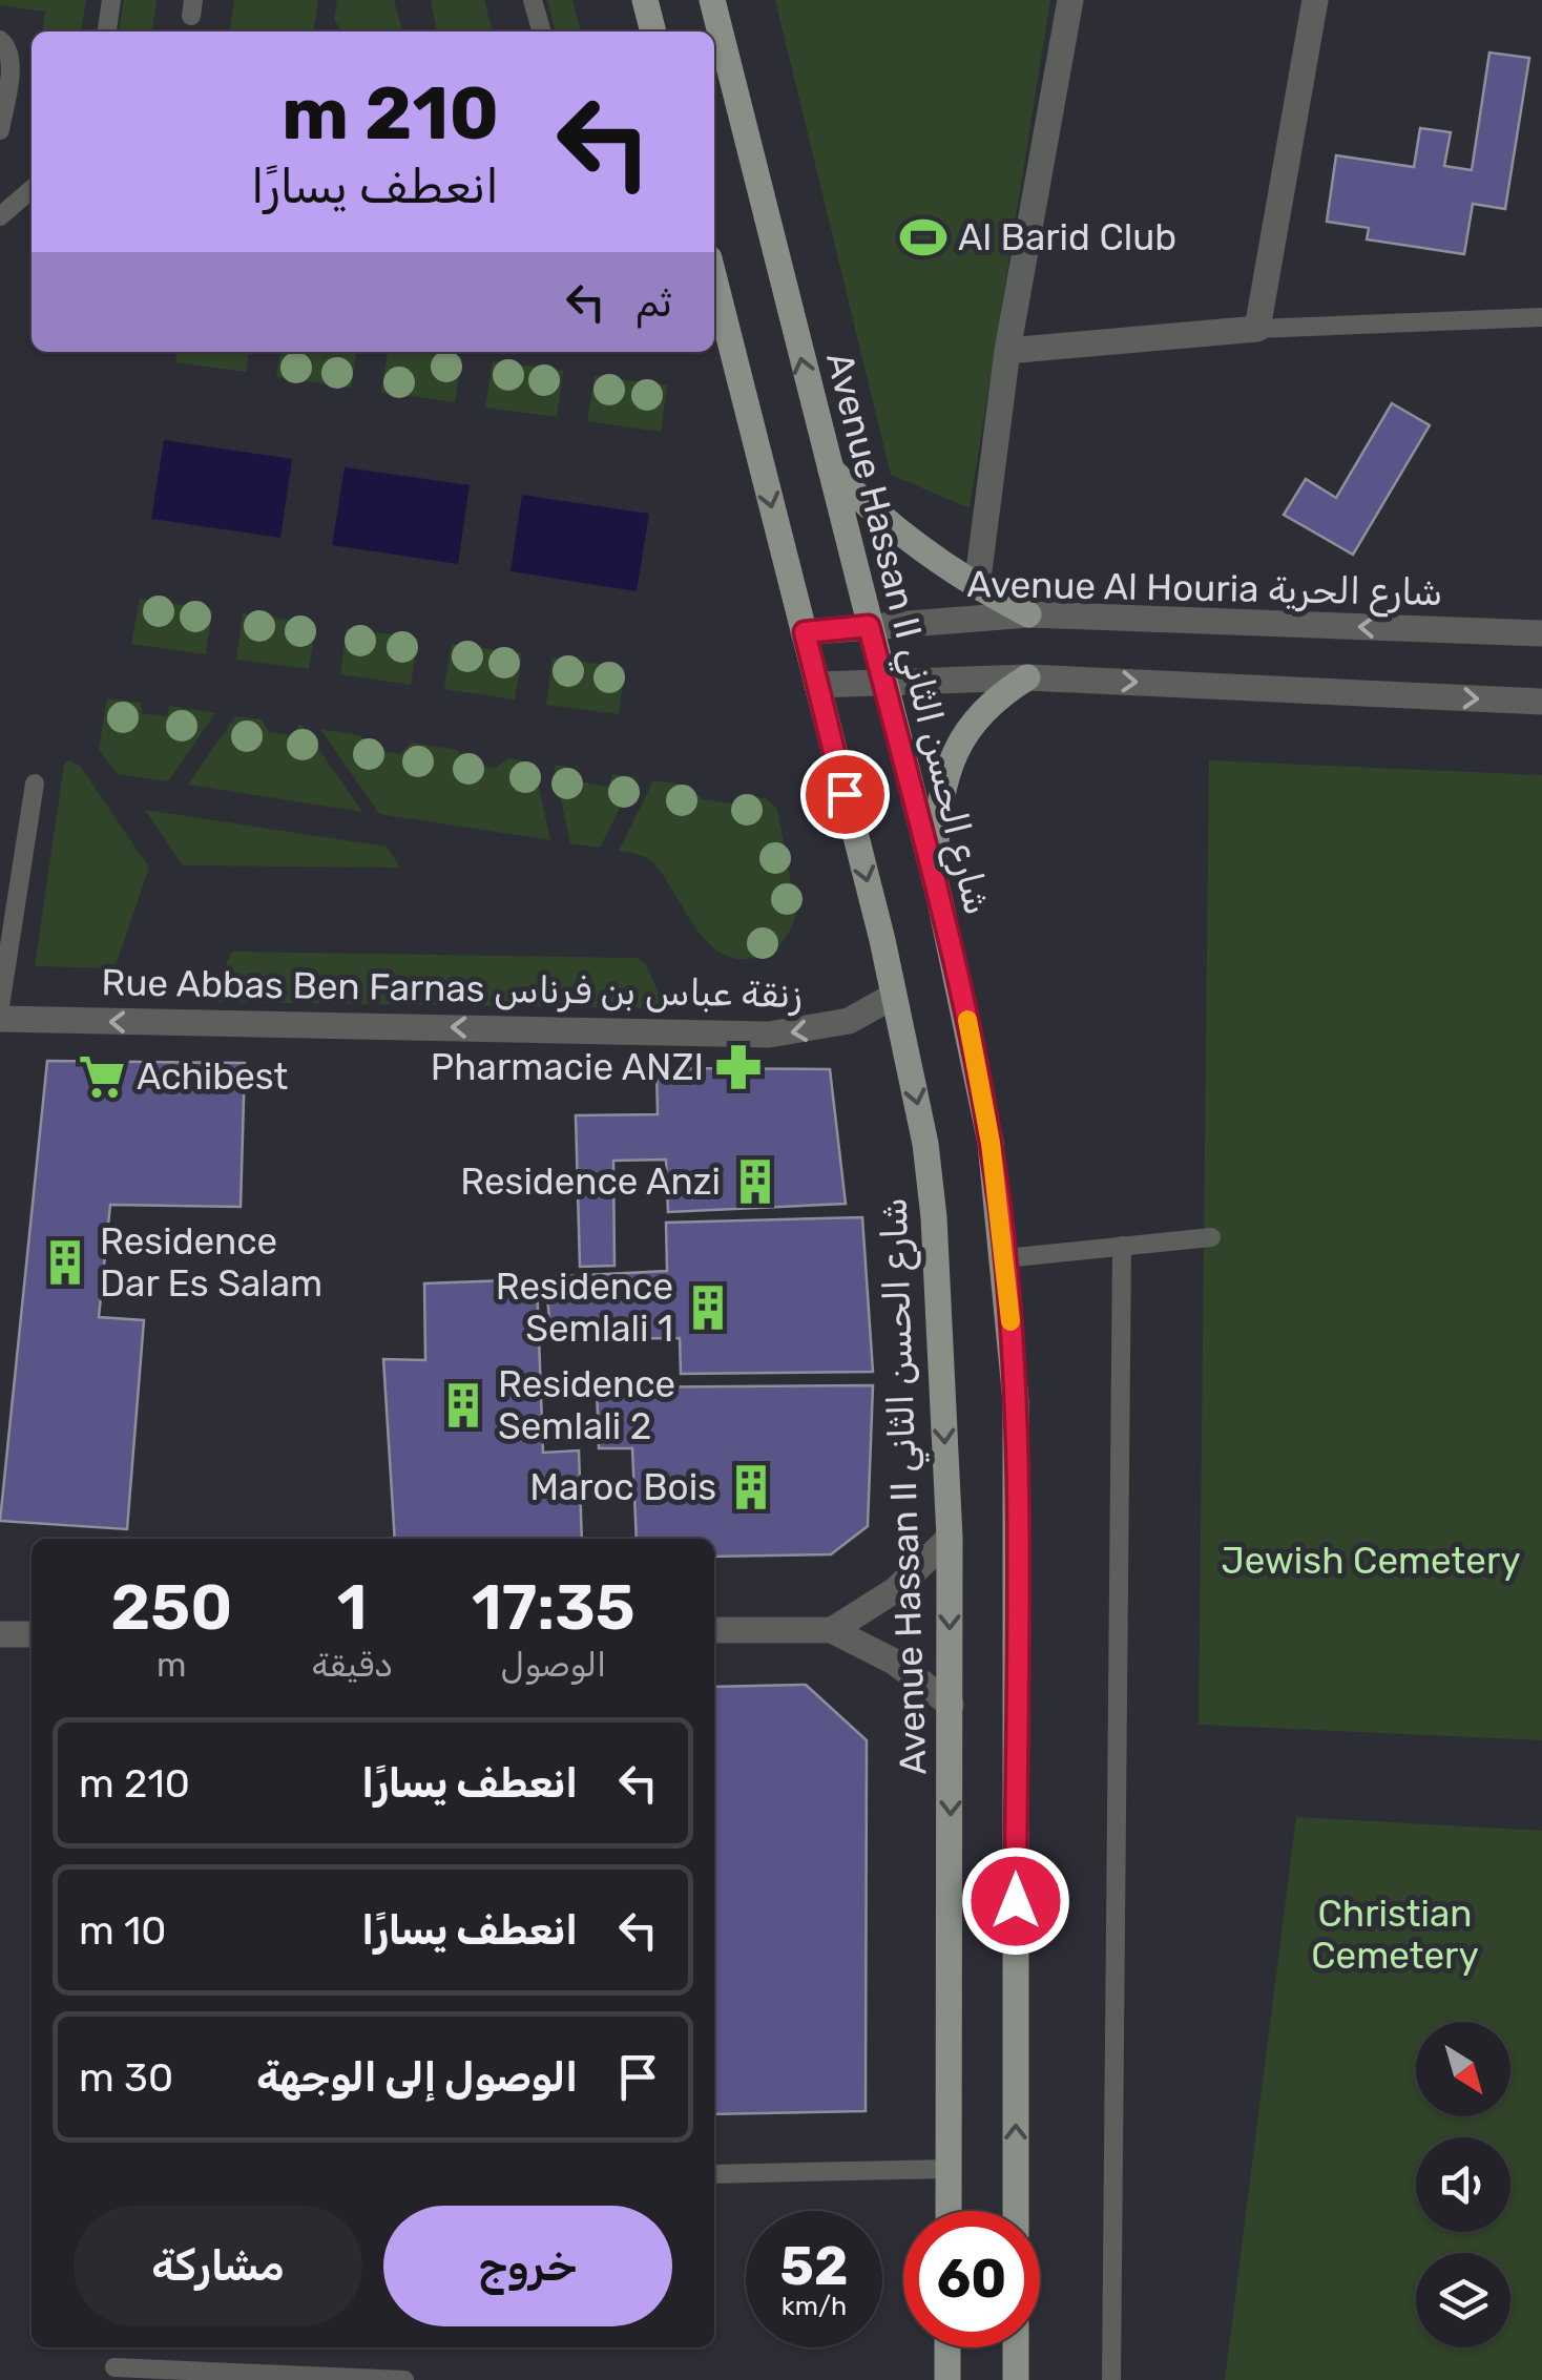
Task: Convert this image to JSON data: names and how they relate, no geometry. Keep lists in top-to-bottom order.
{
  "streets": {
    "main road": ["Avenue Hassan II شارع الحسن الثاني"],
    "street": ["Avenue Al Houria شارع الحرية", "Rue Abbas Ben Farnas زنقة عباس بن فرناس"]
  },
  "crossings": [
    ["Avenue Al Houria شارع الحرية", "Avenue Hassan II شارع الحسن الثاني"],
    ["Avenue Hassan II شارع الحسن الثاني", "Rue Abbas Ben Farnas زنقة عباس بن فرناس"]
  ],
  "one_way": ["Rue Abbas Ben Farnas زنقة عباس بن فرناس"],
  "parks": ["Jewish Cemetery", "Christian Cemetery"],
  "places": {
    "sports": ["Al Barid Club"],
    "pharmacy": ["Pharmacie ANZI"],
    "supermarket": ["Achibest"],
    "building": [
      "Residence Anzi",
      "Residence Dar Es Salam",
      "Residence Semlali 1",
      "Residence Semlali 2",
      "Maroc Bois"
    ]
  },
  "north": "bottom right",
  "page": {
    "turn": ["210 m", "انعطف يسارًا"],
    "then": "ثم",
    "eta": [
      "17:35",
      "الوصول",
      "1",
      "دقيقة",
      "250",
      "m"
    ],
    "list": [
      {
        "name": "انعطف يسارًا",
        "value": "210 m"
      },
      {
        "name": "انعطف يسارًا",
        "value": "10 m"
      },
      {
        "name": "الوصول إلى الوجهة",
        "value": "30 m"
      }
    ],
    "buttons": ["خروج", "مشاركة"],
    "speed": "52 km/h",
    "limit": "60"
  }
}
